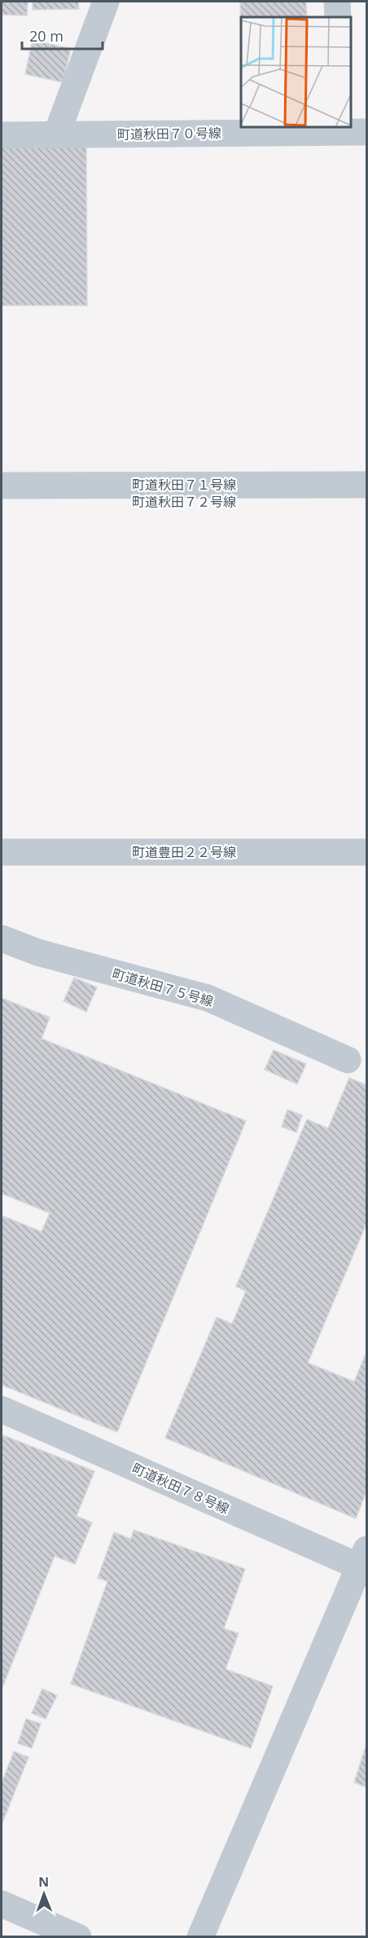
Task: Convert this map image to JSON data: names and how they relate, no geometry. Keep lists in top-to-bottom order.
{
  "streets": {
    "street": [
      "町道秋田７０号線",
      "町道秋田７１号線",
      "町道秋田７２号線",
      "町道豊田２２号線",
      "町道秋田７５号線",
      "町道秋田７８号線"
    ]
  },
  "scale_bar": "20 m",
  "north": "top"
}
